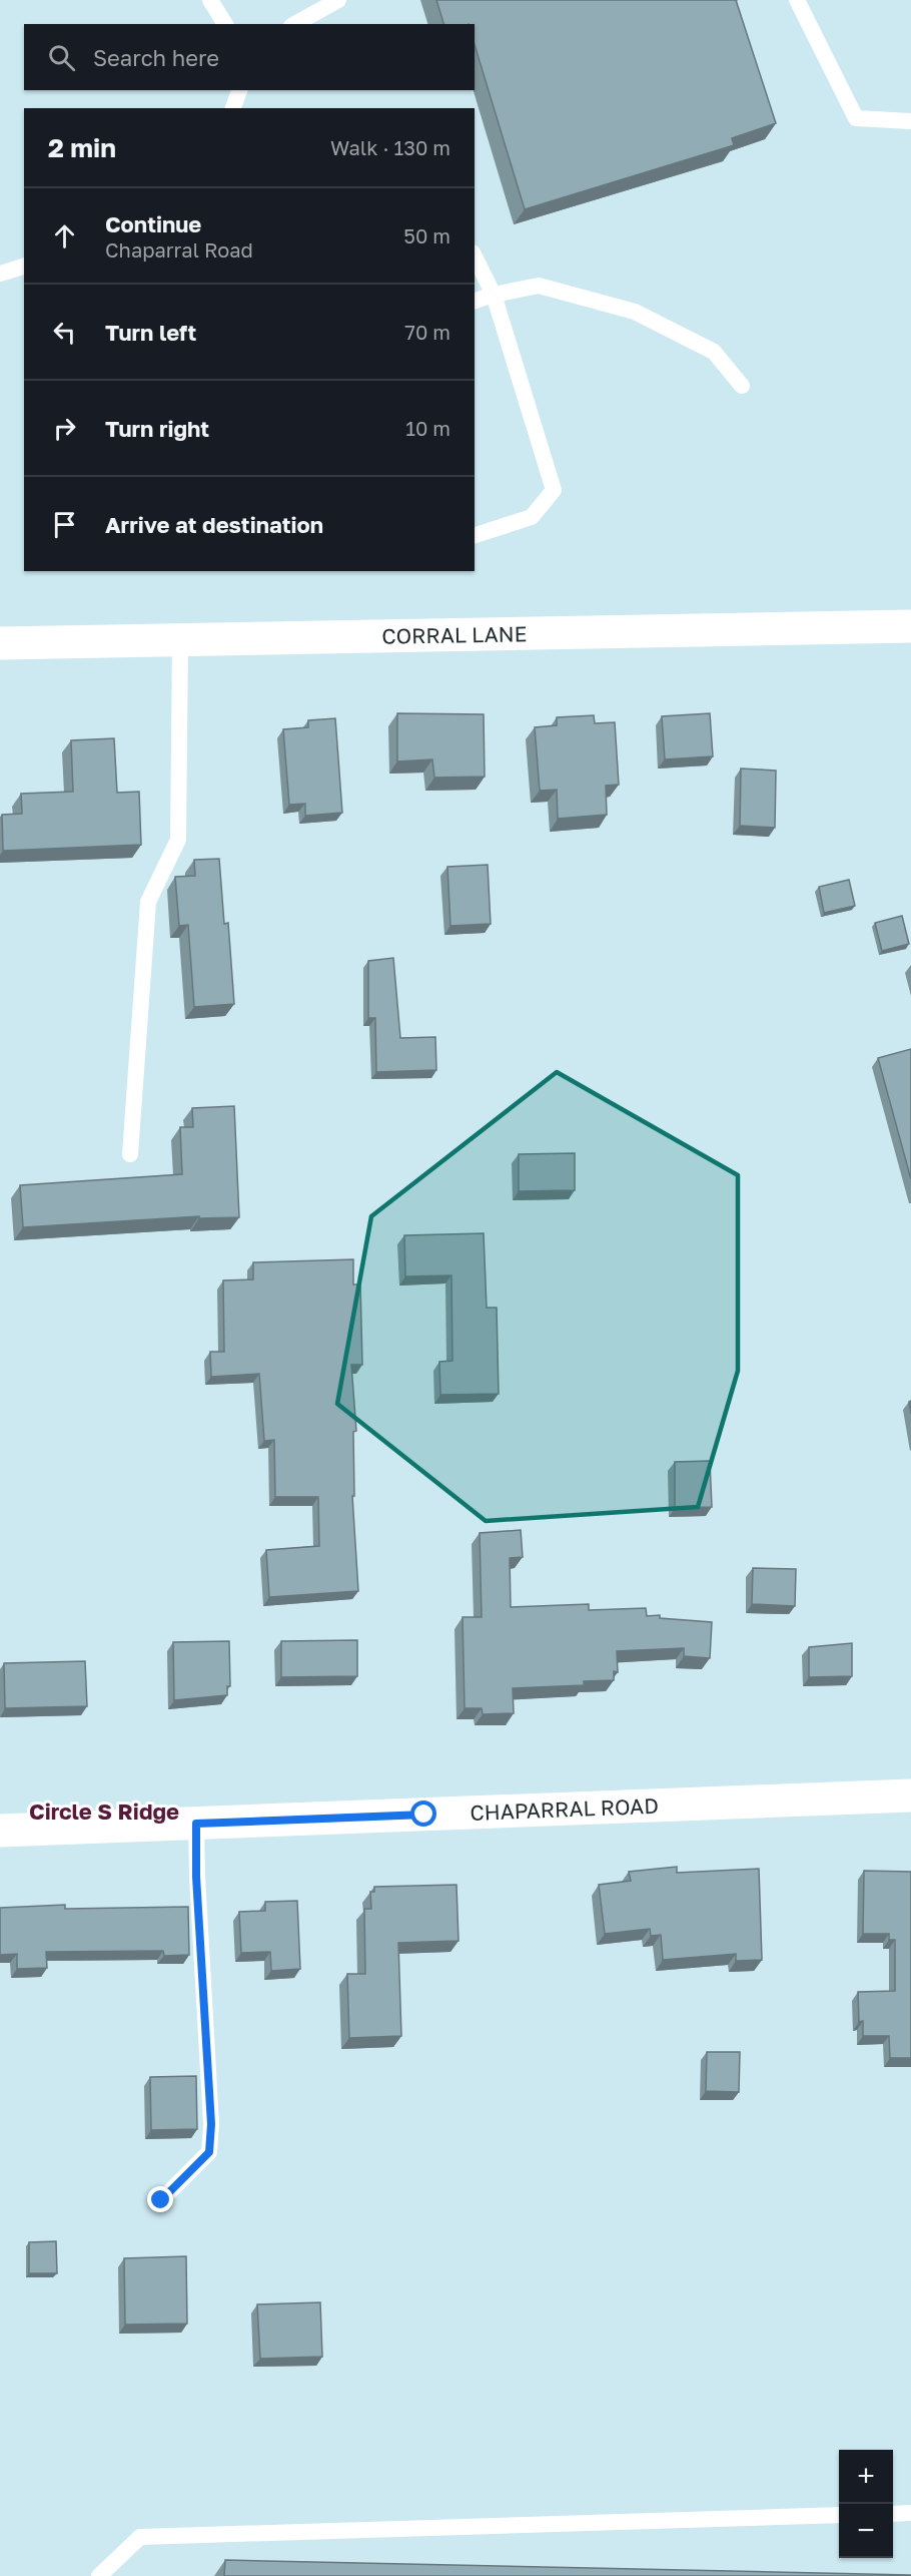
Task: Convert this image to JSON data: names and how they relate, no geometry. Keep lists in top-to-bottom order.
{
  "streets": {
    "street": ["CORRAL LANE", "CHAPARRAL ROAD"]
  },
  "districts": ["Circle S Ridge"],
  "page": {
    "search": "Search here",
    "heading": ["2 min", "Walk · 130 m"],
    "list": [
      ["Continue", "Chaparral Road", "50 m"],
      ["Turn left", "70 m"],
      ["Turn right", "10 m"],
      "Arrive at destination"
    ],
    "map_buttons": ["+", "−"]
  }
}
